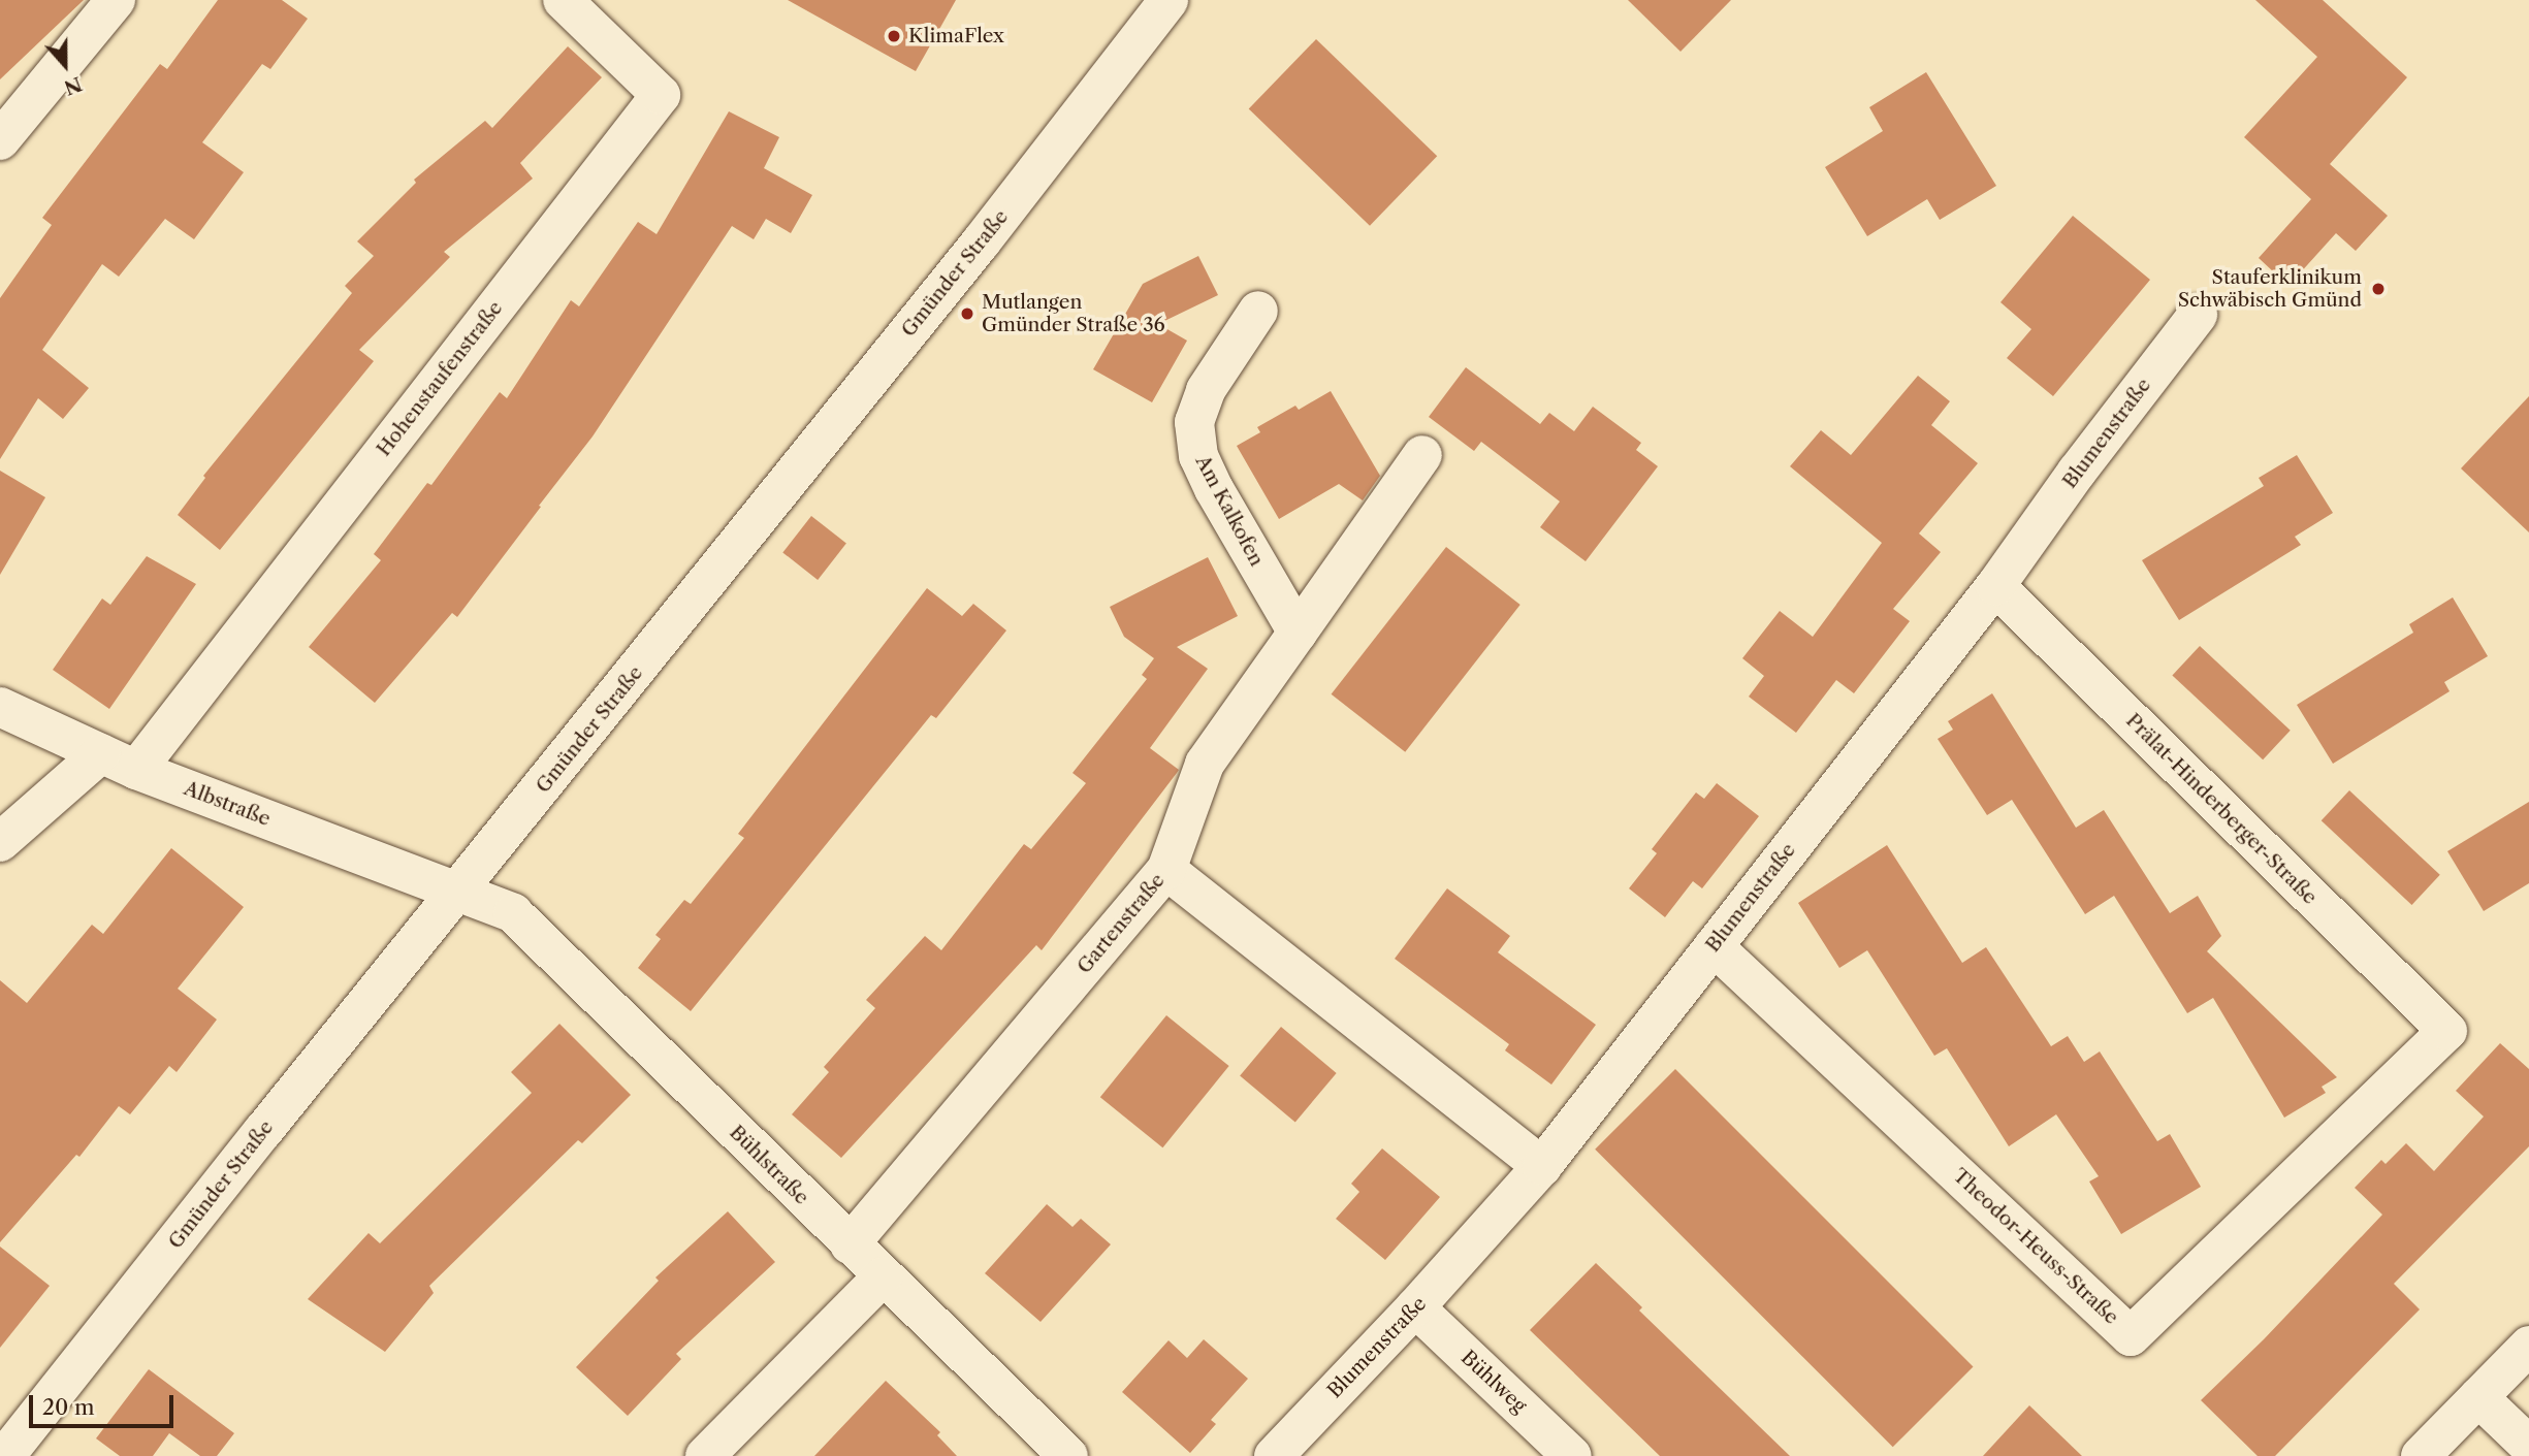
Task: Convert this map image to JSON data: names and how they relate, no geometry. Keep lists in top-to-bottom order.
{
  "streets": {
    "street": [
      "Gmünder Straße",
      "Hohenstaufenstraße",
      "Blumenstraße",
      "Am Kalkofen",
      "Albstraße",
      "Prälat-Hinderberger-Straße",
      "Gartenstraße",
      "Bühlstraße",
      "Theodor-Heuss-Straße",
      "Bühlweg"
    ]
  },
  "crossings": [
    ["Gmünder Straße", "Albstraße"],
    ["Gmünder Straße", "Bühlstraße"],
    ["Hohenstaufenstraße", "Albstraße"],
    ["Blumenstraße", "Prälat-Hinderberger-Straße"],
    ["Blumenstraße", "Gartenstraße"],
    ["Blumenstraße", "Theodor-Heuss-Straße"],
    ["Blumenstraße", "Bühlweg"],
    ["Albstraße", "Bühlstraße"],
    ["Prälat-Hinderberger-Straße", "Theodor-Heuss-Straße"],
    ["Gartenstraße", "Bühlstraße"]
  ],
  "places": ["KlimaFlex", "Stauferklinikum Schwäbisch Gmünd", "Mutlangen Gmünder Straße 36"],
  "scale_bar": "20 m",
  "north": "bottom"
}
